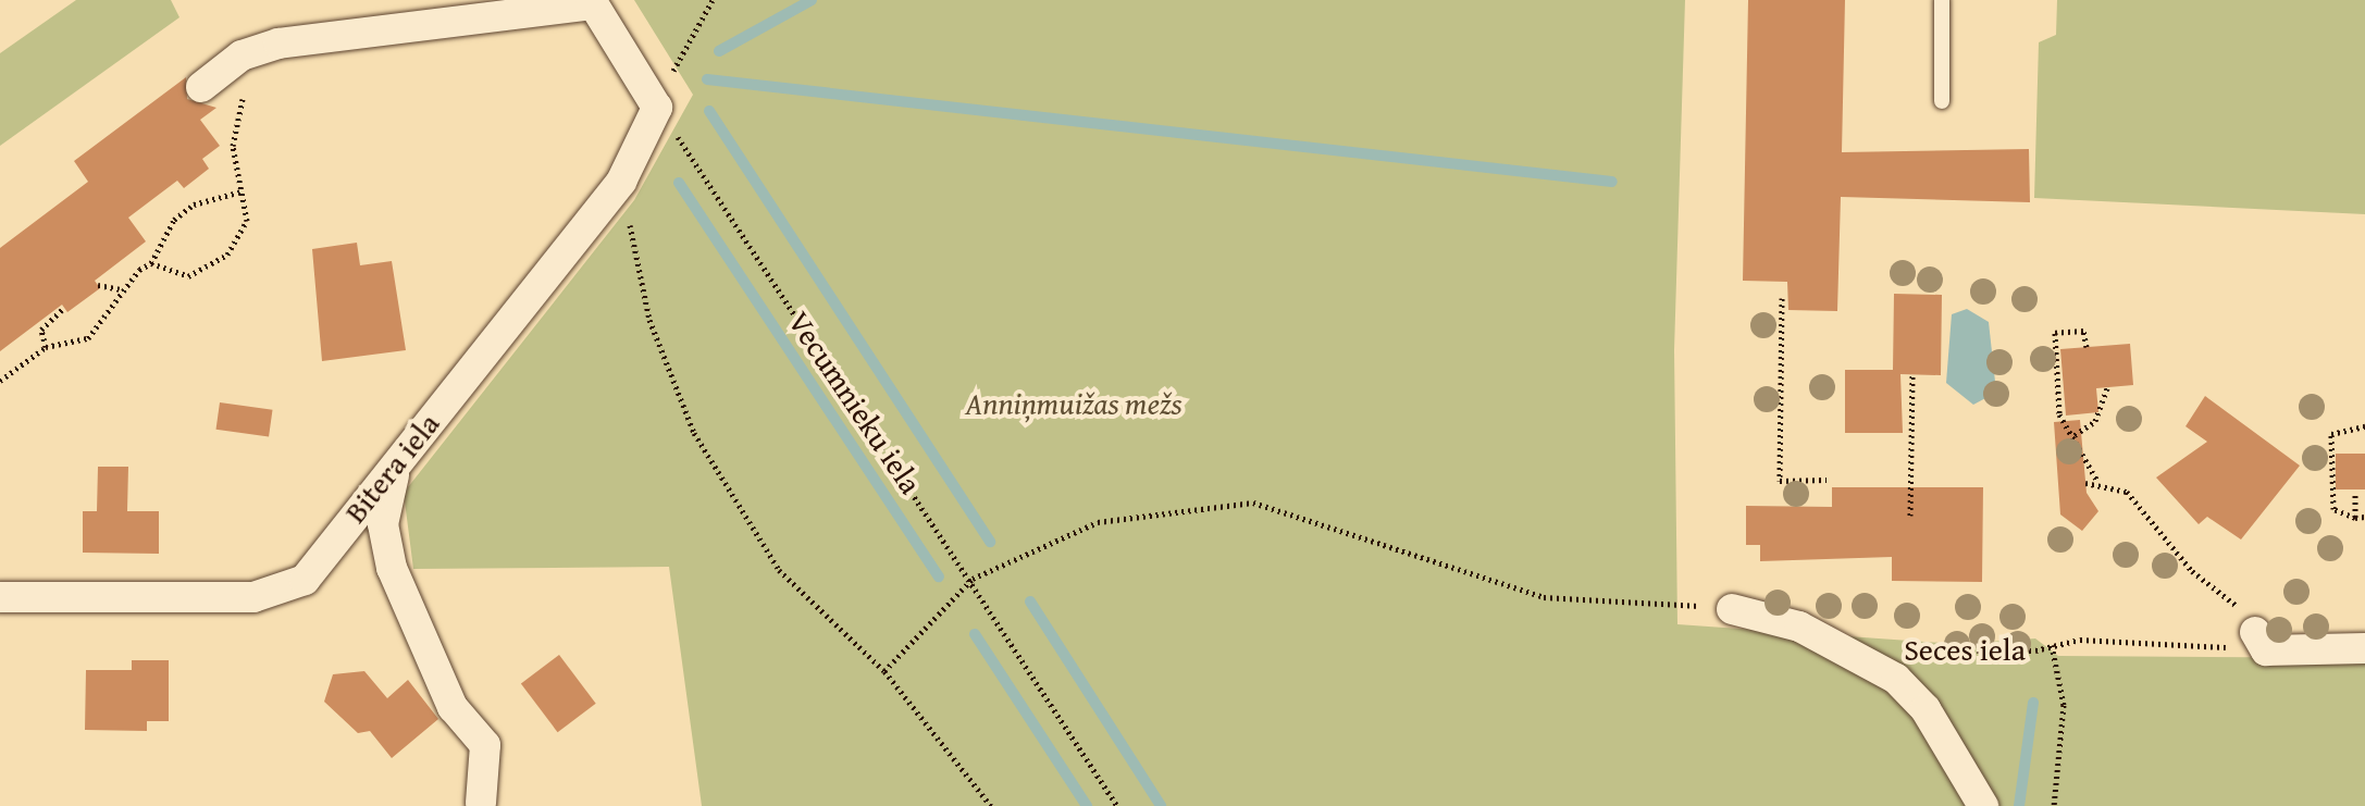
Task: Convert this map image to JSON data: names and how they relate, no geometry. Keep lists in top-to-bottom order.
{
  "streets": {
    "street": ["Bitera iela", "Seces iela"],
    "path": ["Vecumnieku iela"]
  },
  "crossings": [
    ["Vecumnieku iela", "Bitera iela"]
  ],
  "parks": ["Anniņmuižas mežs"]
}
